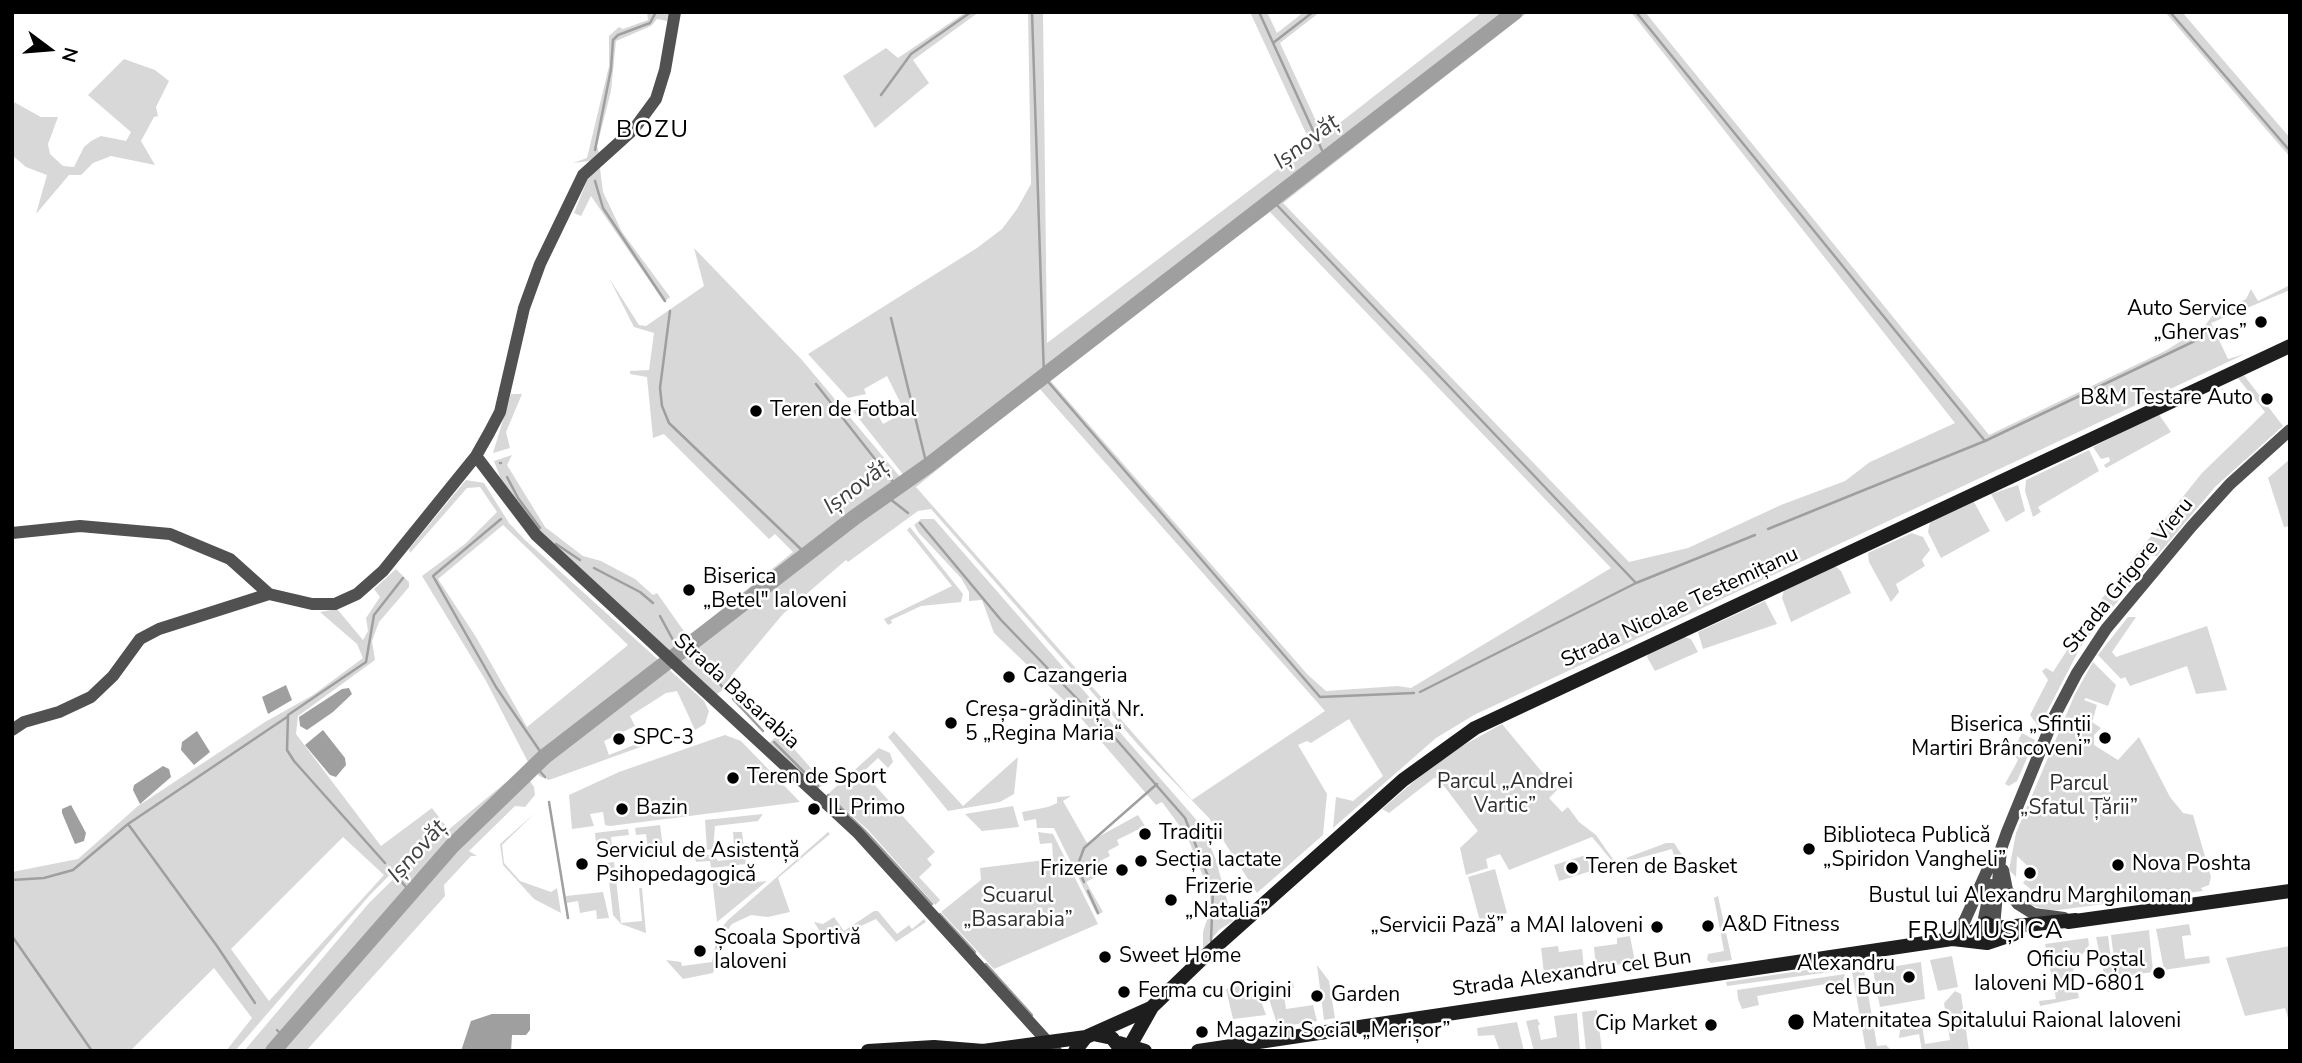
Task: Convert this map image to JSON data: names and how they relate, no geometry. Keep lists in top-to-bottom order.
{
  "streets": {
    "main road": ["Strada Nicolae Testemițanu", "Strada Alexandru cel Bun"],
    "street": ["Strada Grigore Vieru", "Strada Basarabia"]
  },
  "districts": ["BOZU", "FRUMUȘICA"],
  "water": ["Ișnovăț"],
  "parks": ["Parcul „Andrei Vartic”", "Parcul „Sfatul Țării”", "Scuarul „Basarabia”"],
  "places": [
    "Auto Service „Ghervas”",
    "B&M Testare Auto",
    "Teren de Fotbal",
    "Biserica „Betel\" Ialoveni",
    "Cazangeria",
    "Creșa-grădiniță Nr. 5 „Regina Maria“",
    "Biserica „Sfinții Martiri Brâncoveni”",
    "SPC-3",
    "Teren de Sport",
    "Bazin",
    "IL Primo",
    "Tradiții",
    "Biblioteca Publică „Spiridon Vangheli”",
    "Secția lactate",
    "Serviciul de Asistență Psihopedagogică",
    "Nova Poshta",
    "Teren de Basket",
    "Frizerie",
    "Bustul lui Alexandru Marghiloman",
    "Frizerie „Natalia”",
    "A&D Fitness",
    "„Servicii Pază” a MAI Ialoveni",
    "Școala Sportivă Ialoveni",
    "Sweet Home",
    "Oficiu Poștal Ialoveni MD-6801",
    "Alexandru cel Bun",
    "Ferma cu Origini",
    "Garden",
    "Maternitatea Spitalului Raional Ialoveni",
    "Cip Market",
    "Magazin Social „Merișor”"
  ],
  "north": "right"
}
